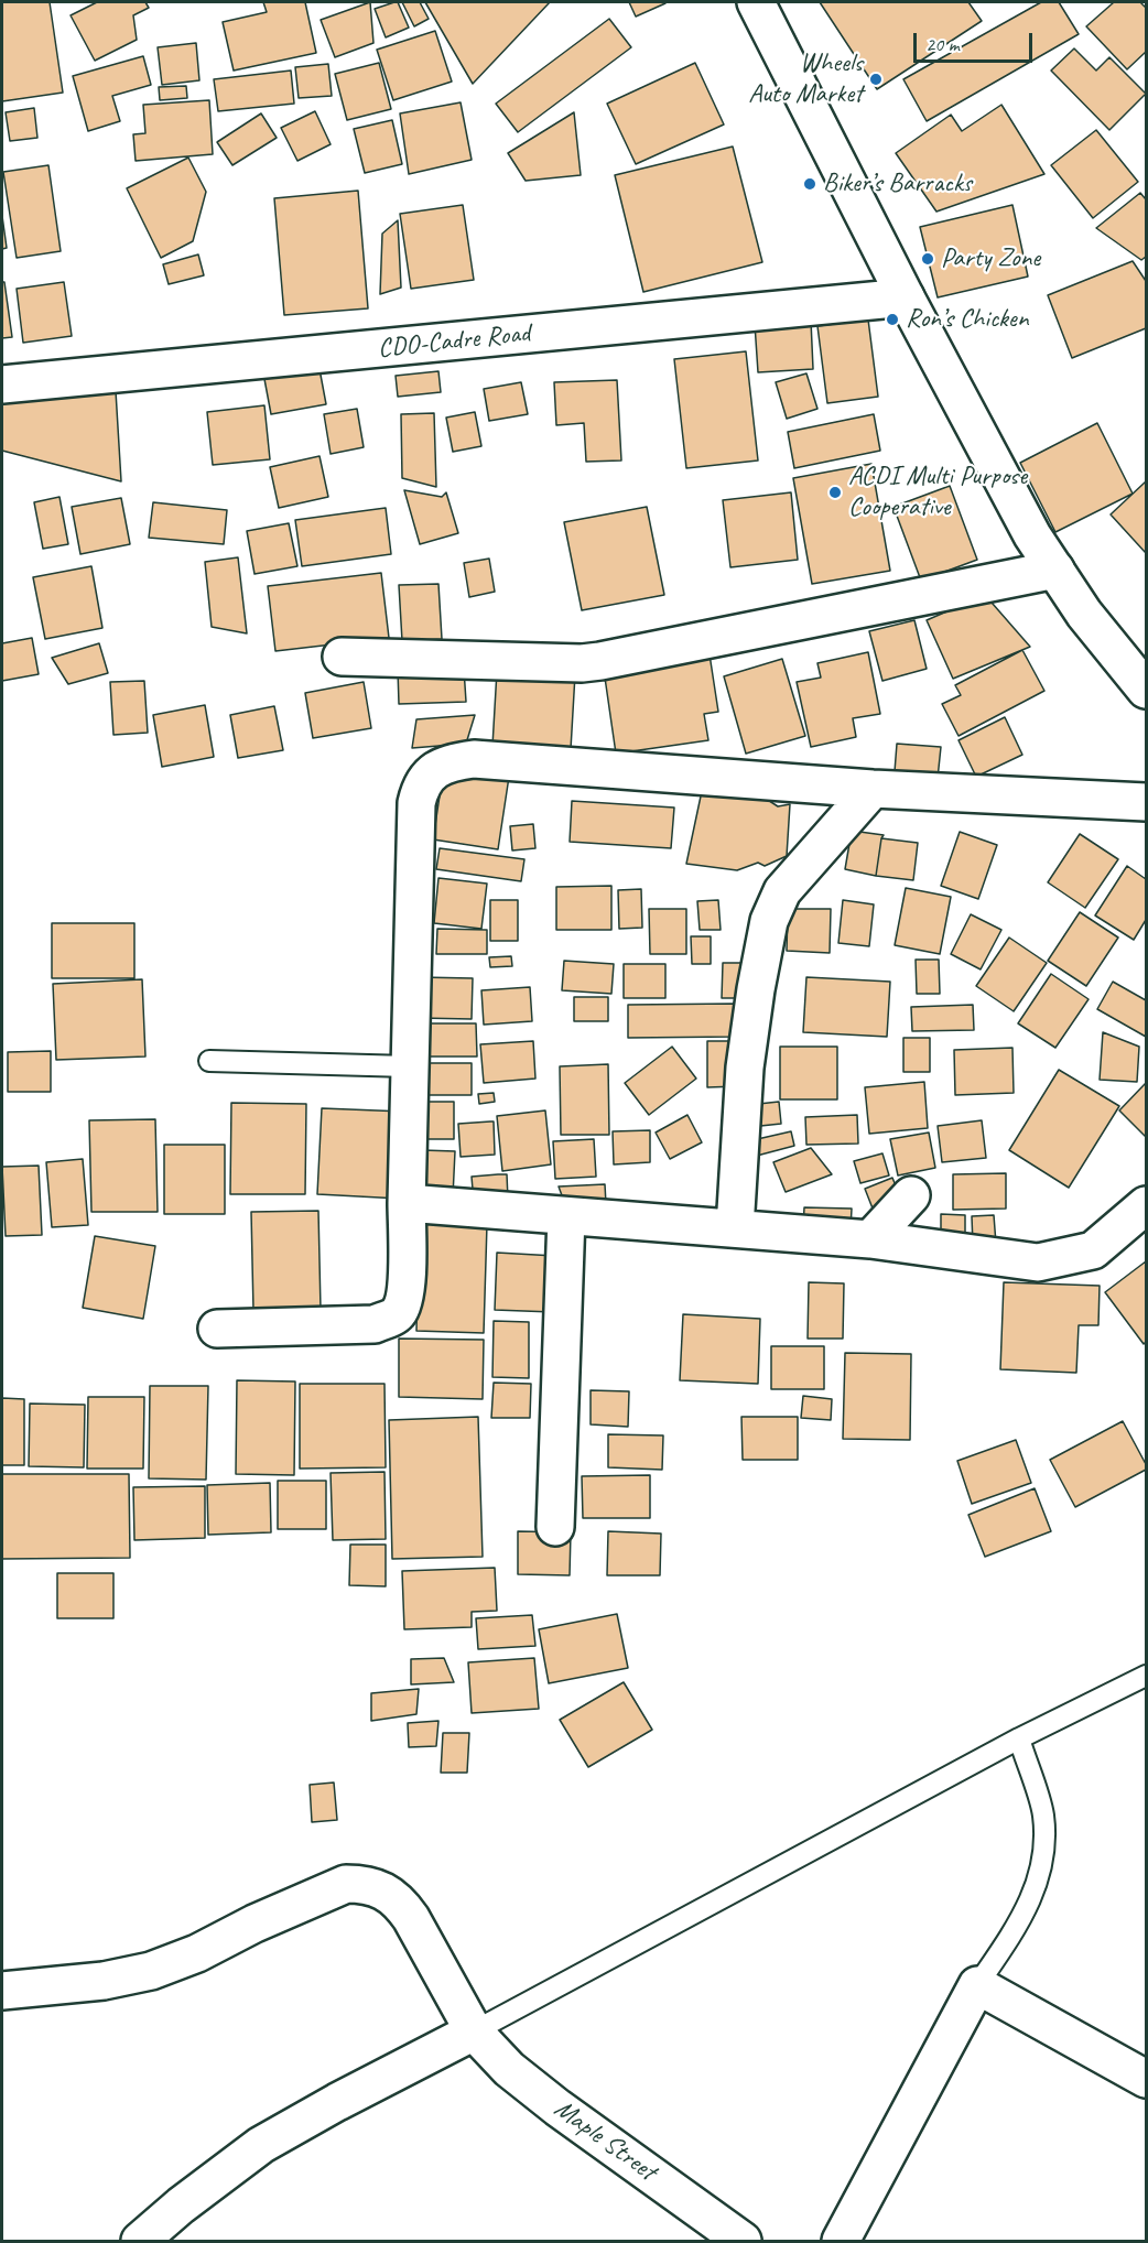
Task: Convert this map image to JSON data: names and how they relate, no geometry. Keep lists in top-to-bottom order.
{
  "streets": {
    "street": ["CDO-Cadre Road", "Maple Street"]
  },
  "places": [
    "Wheels Auto Market",
    "Biker’s Barracks",
    "Party Zone",
    "Ron’s Chicken",
    "ACDI Multi Purpose Cooperative"
  ],
  "scale_bar": "20 m"
}
